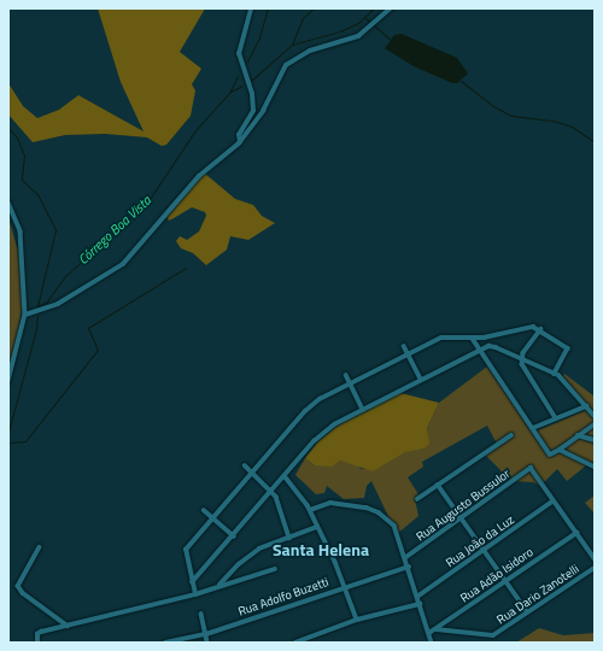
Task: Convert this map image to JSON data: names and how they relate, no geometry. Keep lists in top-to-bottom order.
{
  "streets": {
    "street": [
      "Rua Augusto Bussulor",
      "Rua João da Luz",
      "Rua Adão Isidoro",
      "Rua Dario Zanotelli",
      "Rua Adolfo Buzetti"
    ]
  },
  "crossings": [
    ["Rua Augusto Bussulor", "Rua João da Luz"],
    ["Rua Adão Isidoro", "Rua Dario Zanotelli"]
  ],
  "districts": ["Santa Helena"],
  "water": ["Córrego Boa Vista"]
}
